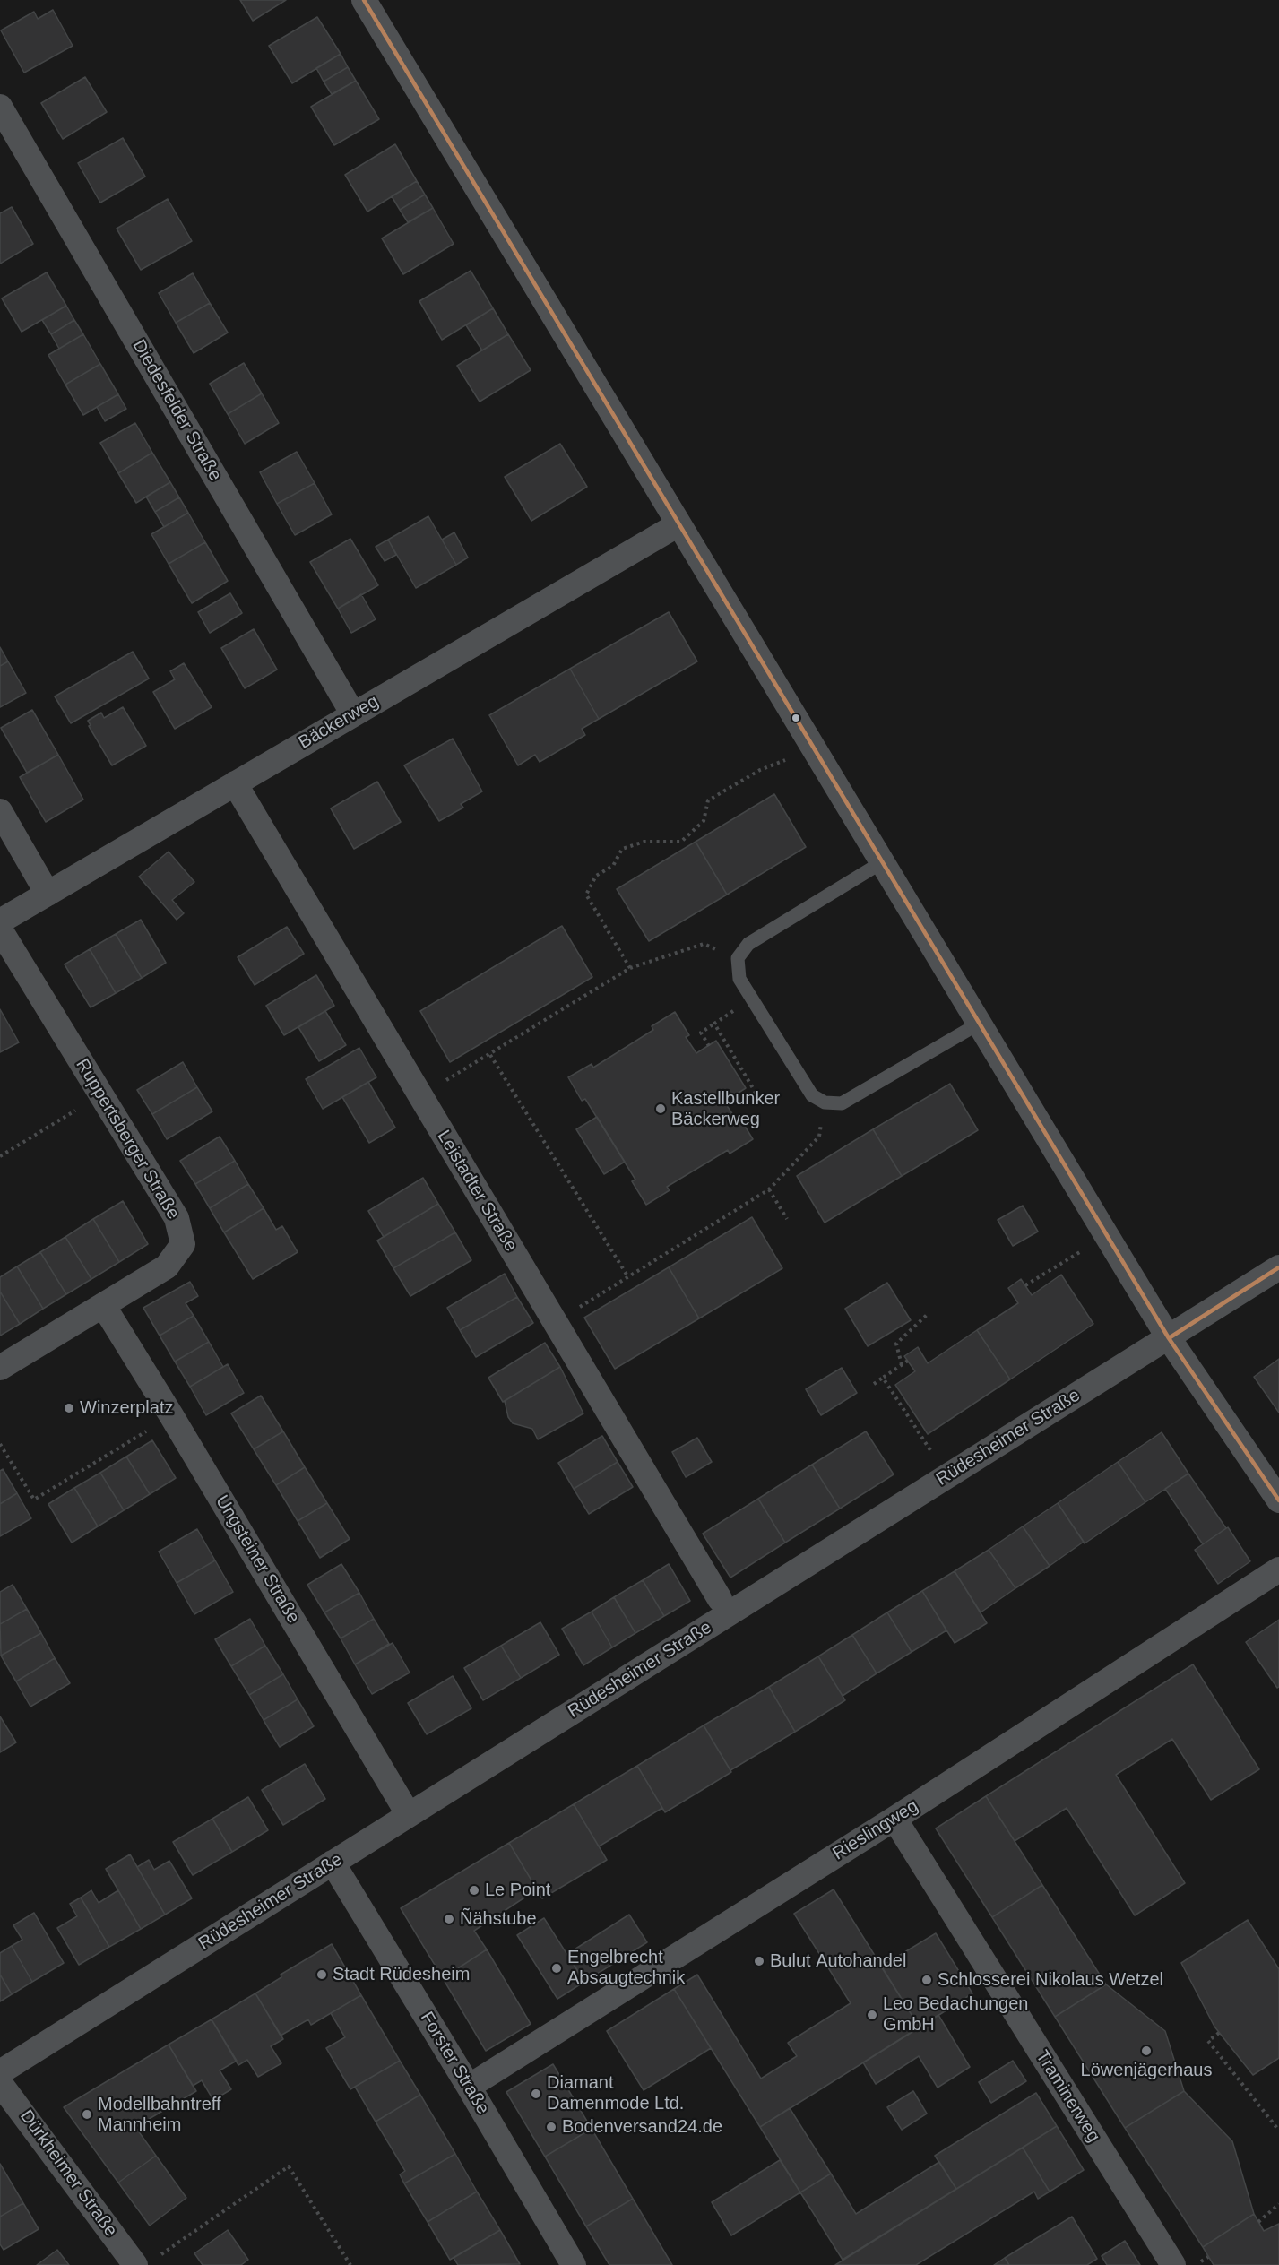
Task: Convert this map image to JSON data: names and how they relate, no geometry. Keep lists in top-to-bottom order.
{
  "streets": {
    "street": [
      "Diedesfelder Straße",
      "Bäckerweg",
      "Ruppertsberger Straße",
      "Leistadter Straße",
      "Rüdesheimer Straße",
      "Ungsteiner Straße",
      "Rieslingweg",
      "Forster Straße",
      "Traminerweg",
      "Dürkheimer Straße"
    ]
  },
  "crossings": [
    ["Diedesfelder Straße", "Bäckerweg"],
    ["Bäckerweg", "Leistadter Straße"],
    ["Ruppertsberger Straße", "Ungsteiner Straße"],
    ["Rüdesheimer Straße", "Ungsteiner Straße"],
    ["Rüdesheimer Straße", "Forster Straße"],
    ["Rieslingweg", "Forster Straße"],
    ["Rieslingweg", "Traminerweg"]
  ],
  "places": [
    "Kastellbunker Bäckerweg",
    "Winzerplatz",
    "Le Point",
    "Ñähstube",
    "Bulut Autohandel",
    "Engelbrecht Absaugtechnik",
    "Stadt Rüdesheim",
    "Schlosserei Nikolaus Wetzel",
    "Leo Bedachungen GmbH",
    "Löwenjägerhaus",
    "Diamant Damenmode Ltd.",
    "Modellbahntreff Mannheim",
    "Bodenversand24.de"
  ]
}
